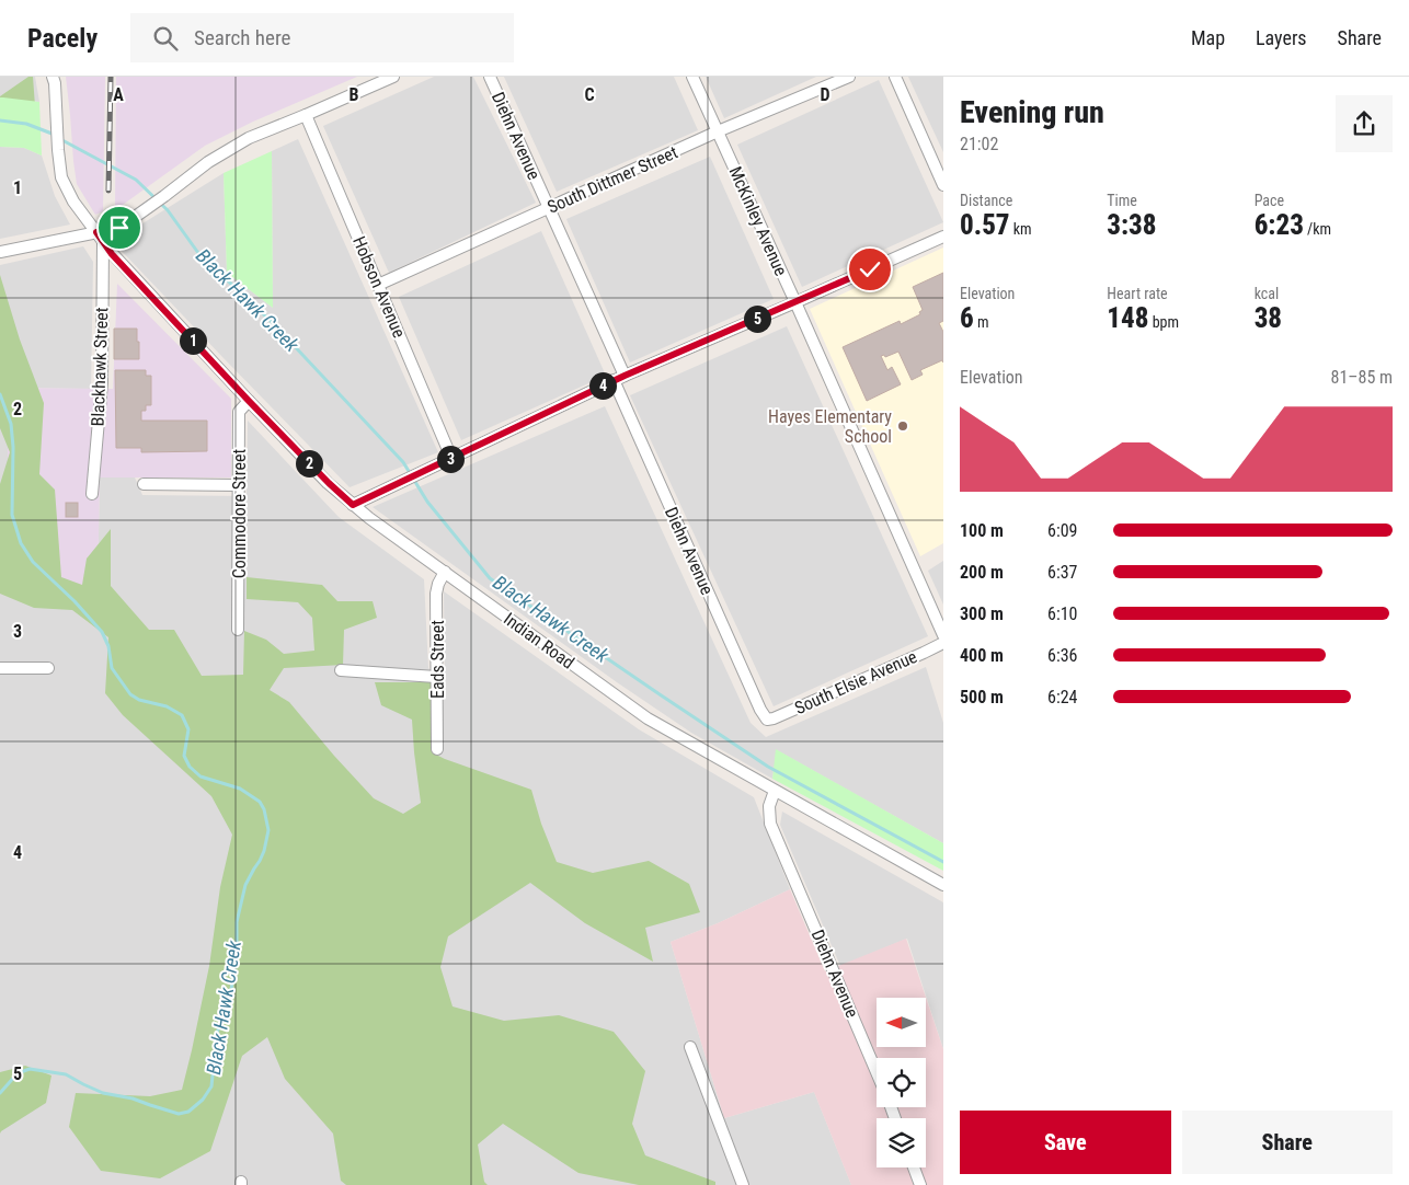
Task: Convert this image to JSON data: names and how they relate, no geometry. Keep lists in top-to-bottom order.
{
  "streets": {
    "street": [
      "Diehn Avenue",
      "South Dittmer Street",
      "McKinley Avenue",
      "Hobson Avenue",
      "Blackhawk Street",
      "Commodore Street",
      "Indian Road",
      "Eads Street",
      "South Elsie Avenue"
    ]
  },
  "crossings": [
    ["Diehn Avenue", "South Dittmer Street"],
    ["Diehn Avenue", "Indian Road"],
    ["Diehn Avenue", "South Elsie Avenue"],
    ["South Dittmer Street", "McKinley Avenue"],
    ["South Dittmer Street", "Hobson Avenue"],
    ["Blackhawk Street", "Indian Road"],
    ["Commodore Street", "Indian Road"],
    ["Indian Road", "Eads Street"]
  ],
  "water": ["Black Hawk Creek"],
  "places": ["Hayes Elementary School"],
  "north": "left",
  "page": {
    "header": "Pacely",
    "search": "Search here",
    "nav": ["Map", "Layers", "Share"],
    "heading": ["Evening run", "21:02"],
    "stats": [
      ["Distance", "0.57 km"],
      ["Time", "3:38"],
      ["Pace", "6:23 /km"],
      ["Elevation", "6 m"],
      ["Heart rate", "148 bpm"],
      ["kcal", "38"]
    ],
    "pins": [
      "5",
      "1",
      "4",
      "3",
      "2"
    ],
    "chart": ["Elevation", "81–85 m"],
    "list": [
      {
        "name": "100 m",
        "note": "6:09"
      },
      {
        "name": "200 m",
        "note": "6:37"
      },
      {
        "name": "300 m",
        "note": "6:10"
      },
      {
        "name": "400 m",
        "note": "6:36"
      },
      {
        "name": "500 m",
        "note": "6:24"
      }
    ],
    "buttons": ["Save", "Share"]
  },
  "grid": {
    "columns": [
      "A",
      "B",
      "C",
      "D"
    ],
    "rows": [
      "1",
      "2",
      "3",
      "4",
      "5"
    ]
  }
}
